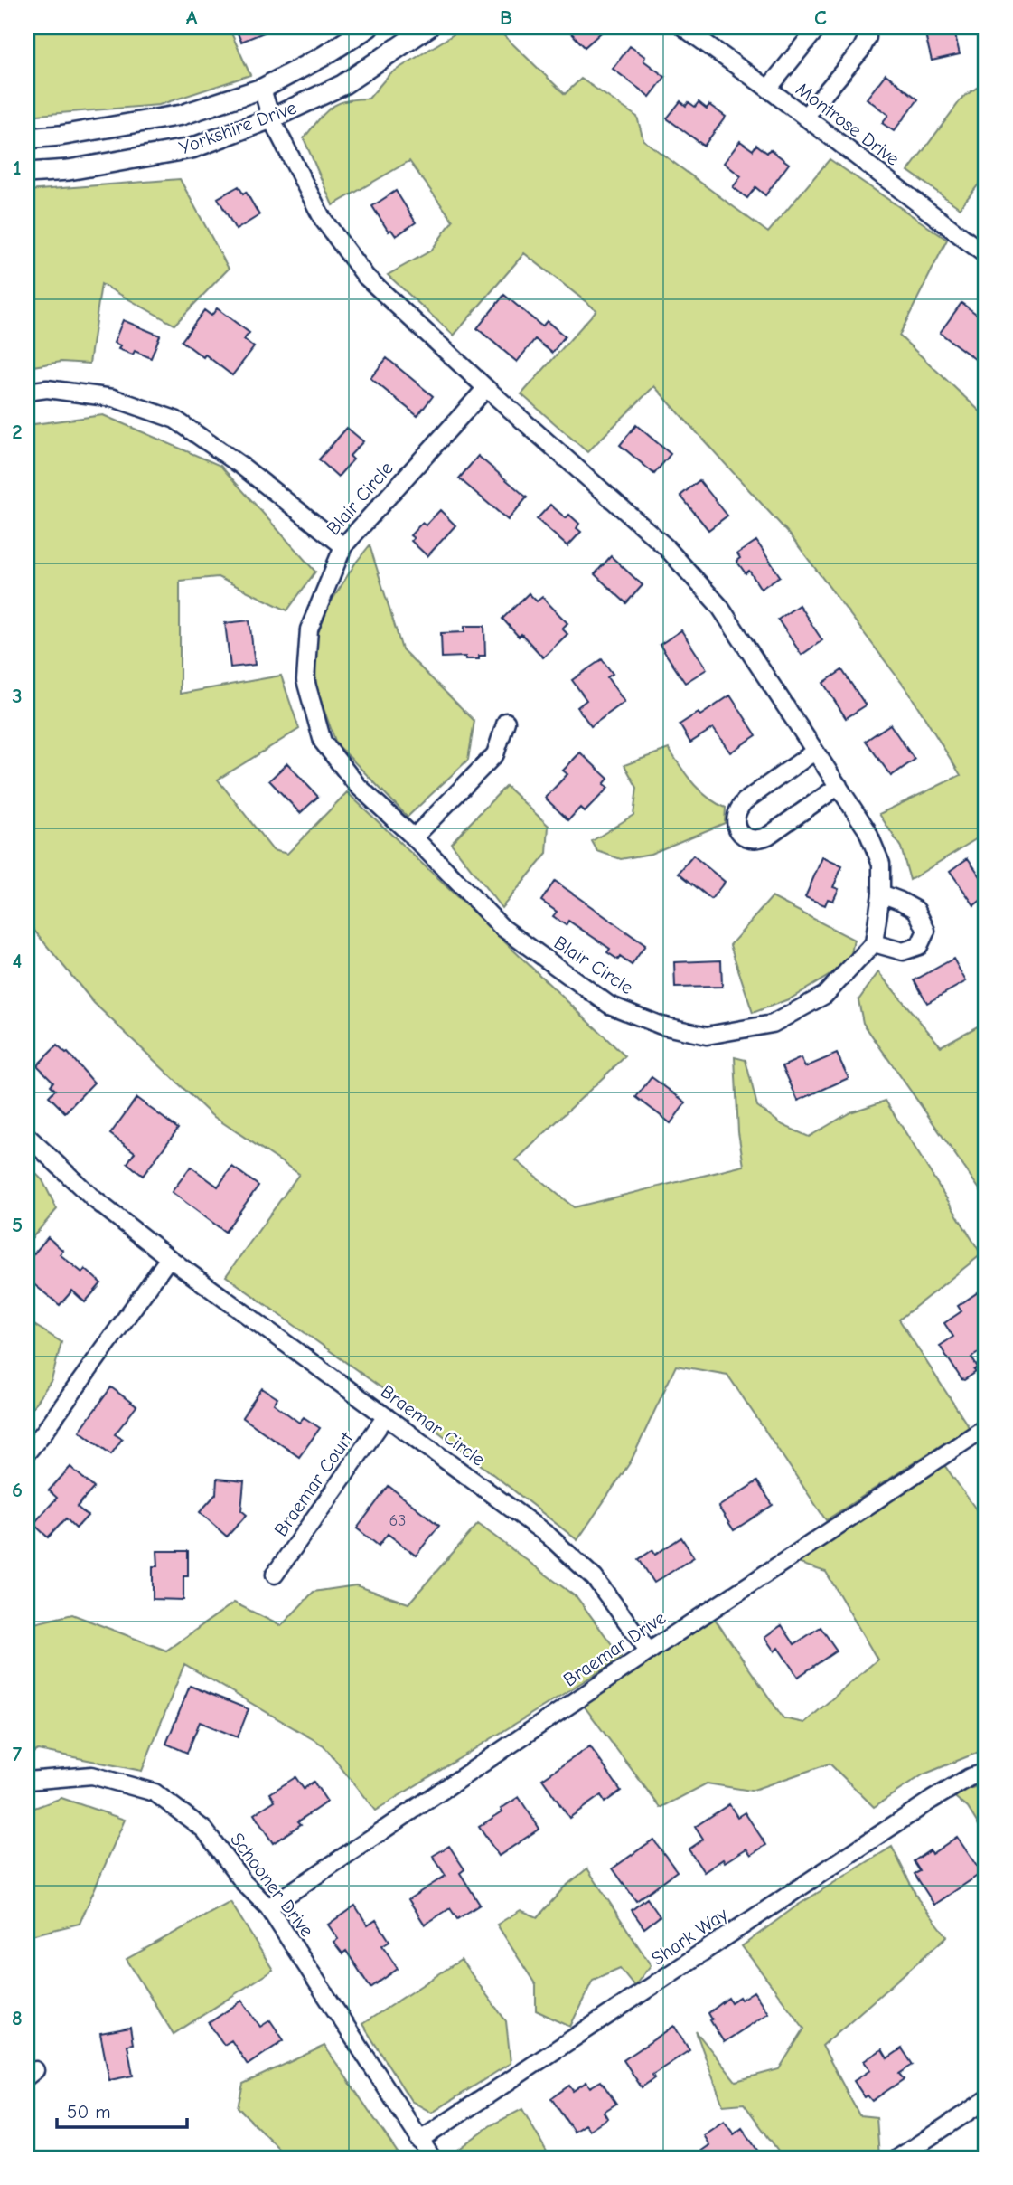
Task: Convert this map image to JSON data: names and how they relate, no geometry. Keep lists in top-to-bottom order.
{
  "streets": {
    "street": [
      "Montrose Drive",
      "Yorkshire Drive",
      "Blair Circle",
      "Braemar Circle",
      "Braemar Court",
      "Braemar Drive",
      "Schooner Drive",
      "Shark Way"
    ]
  },
  "crossings": [
    ["Braemar Circle", "Braemar Court"],
    ["Braemar Circle", "Braemar Drive"],
    ["Braemar Drive", "Schooner Drive"],
    ["Schooner Drive", "Shark Way"]
  ],
  "house_numbers": ["63"],
  "scale_bar": "50 m",
  "grid": {
    "columns": ["A", "B", "C"],
    "rows": [
      "1",
      "2",
      "3",
      "4",
      "5",
      "6",
      "7",
      "8"
    ]
  }
}
